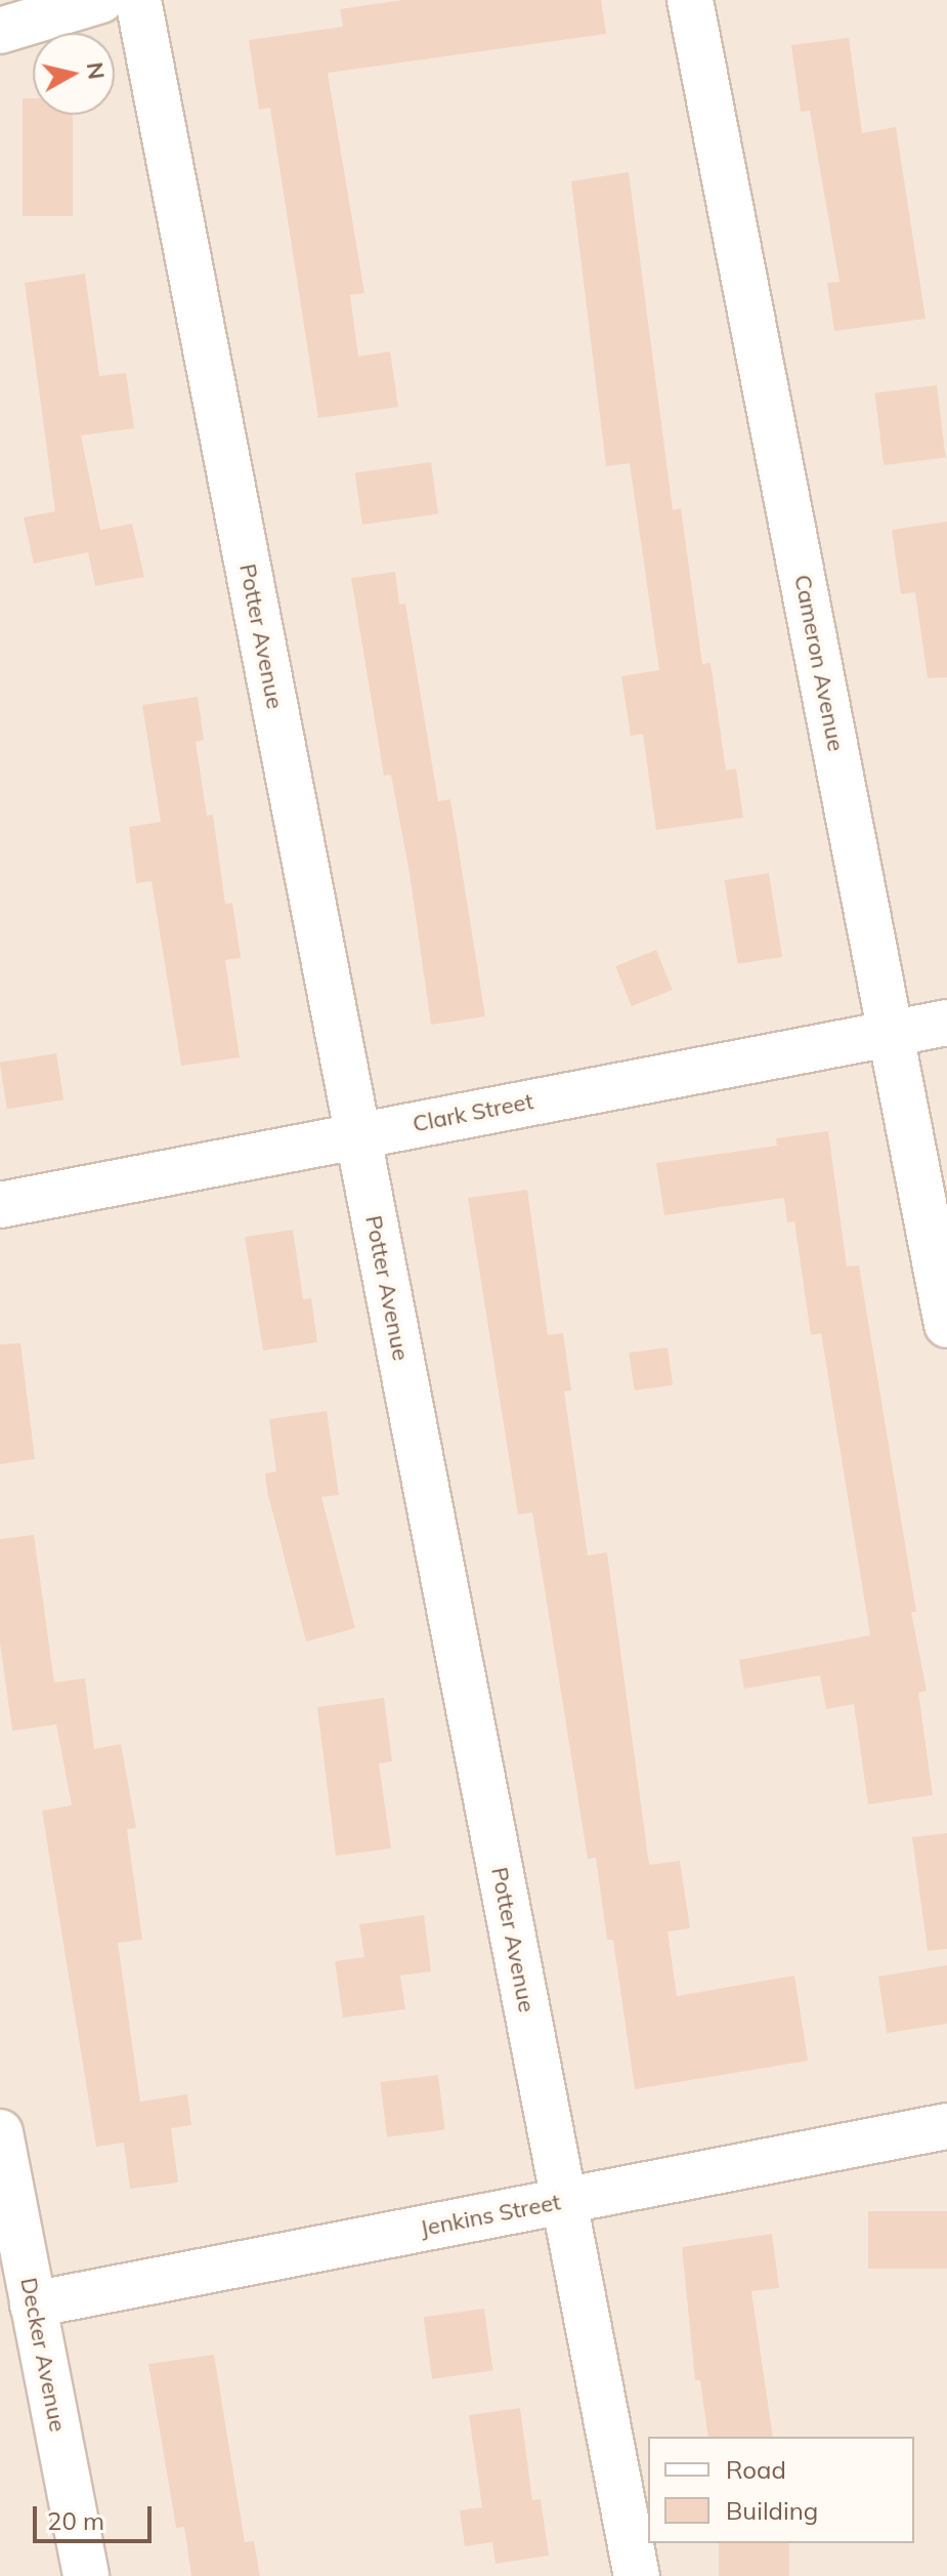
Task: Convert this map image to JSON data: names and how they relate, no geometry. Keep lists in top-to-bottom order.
{
  "streets": {
    "street": [
      "Potter Avenue",
      "Cameron Avenue",
      "Clark Street",
      "Jenkins Street",
      "Decker Avenue"
    ]
  },
  "crossings": [
    ["Potter Avenue", "Clark Street"],
    ["Potter Avenue", "Jenkins Street"],
    ["Cameron Avenue", "Clark Street"],
    ["Jenkins Street", "Decker Avenue"]
  ],
  "legend": ["Road", "Building"],
  "scale_bar": "20 m",
  "north": "right"
}
